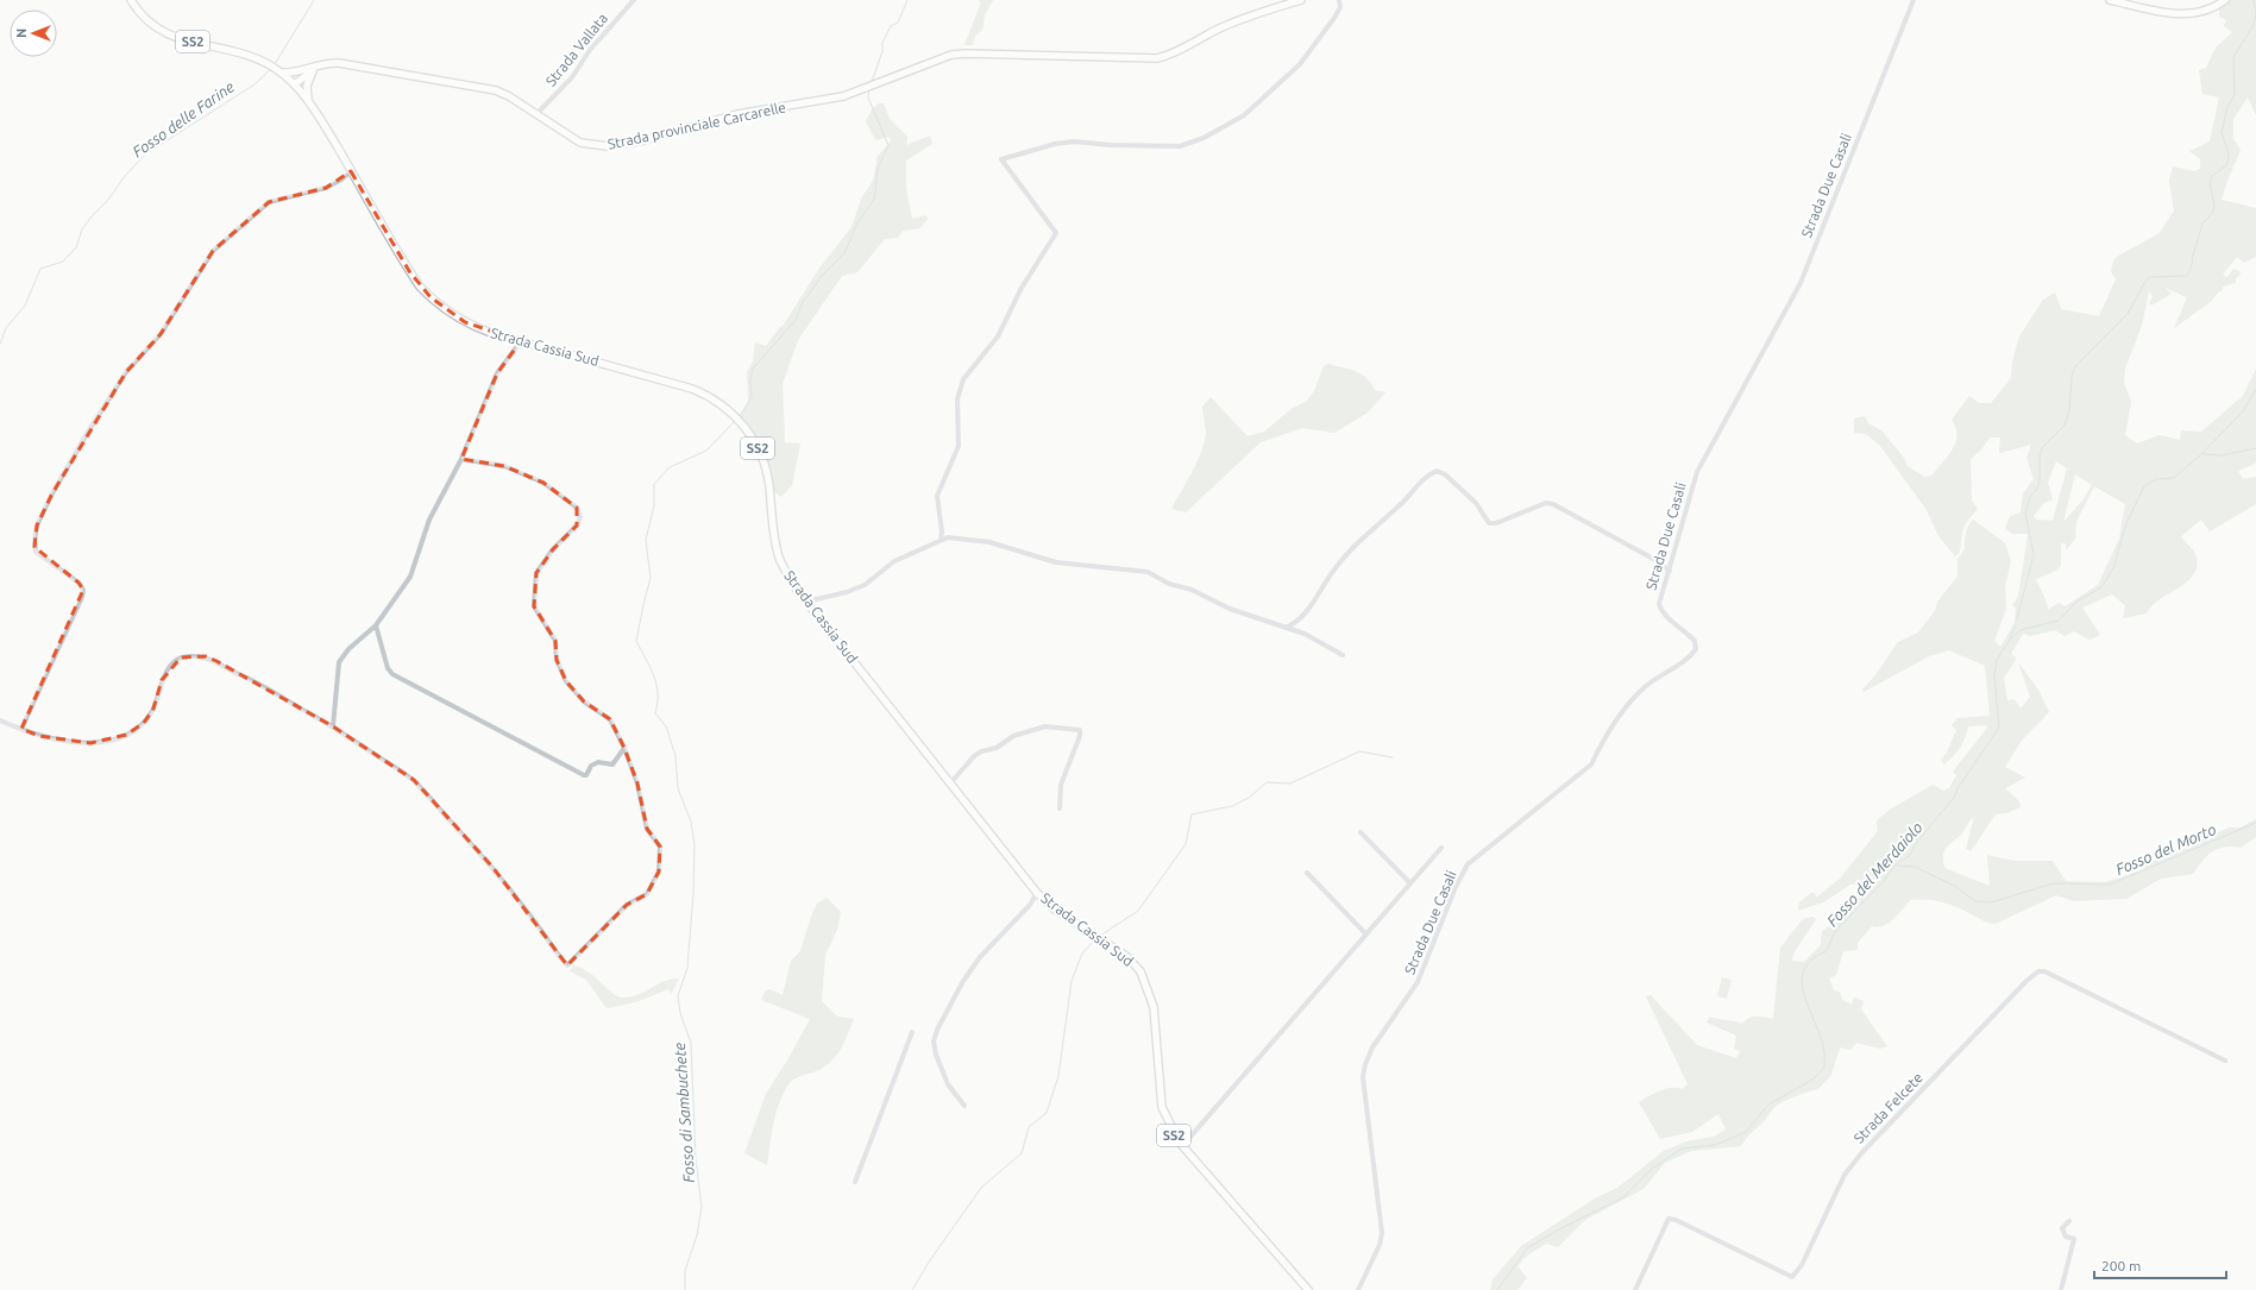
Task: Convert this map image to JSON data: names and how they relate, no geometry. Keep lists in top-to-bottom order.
{
  "streets": {
    "main road": ["SS2", "Strada provinciale Carcarelle", "Strada Cassia Sud"],
    "street": ["Strada Vallata", "Strada Due Casali", "Strada Felcete"]
  },
  "crossings": [
    ["Strada Vallata", "Strada provinciale Carcarelle"]
  ],
  "water": [
    "Fosso delle Farine",
    "Fosso del Morto",
    "Fosso del Merdaiolo",
    "Fosso di Sambuchete"
  ],
  "scale_bar": "200 m",
  "north": "left"
}
